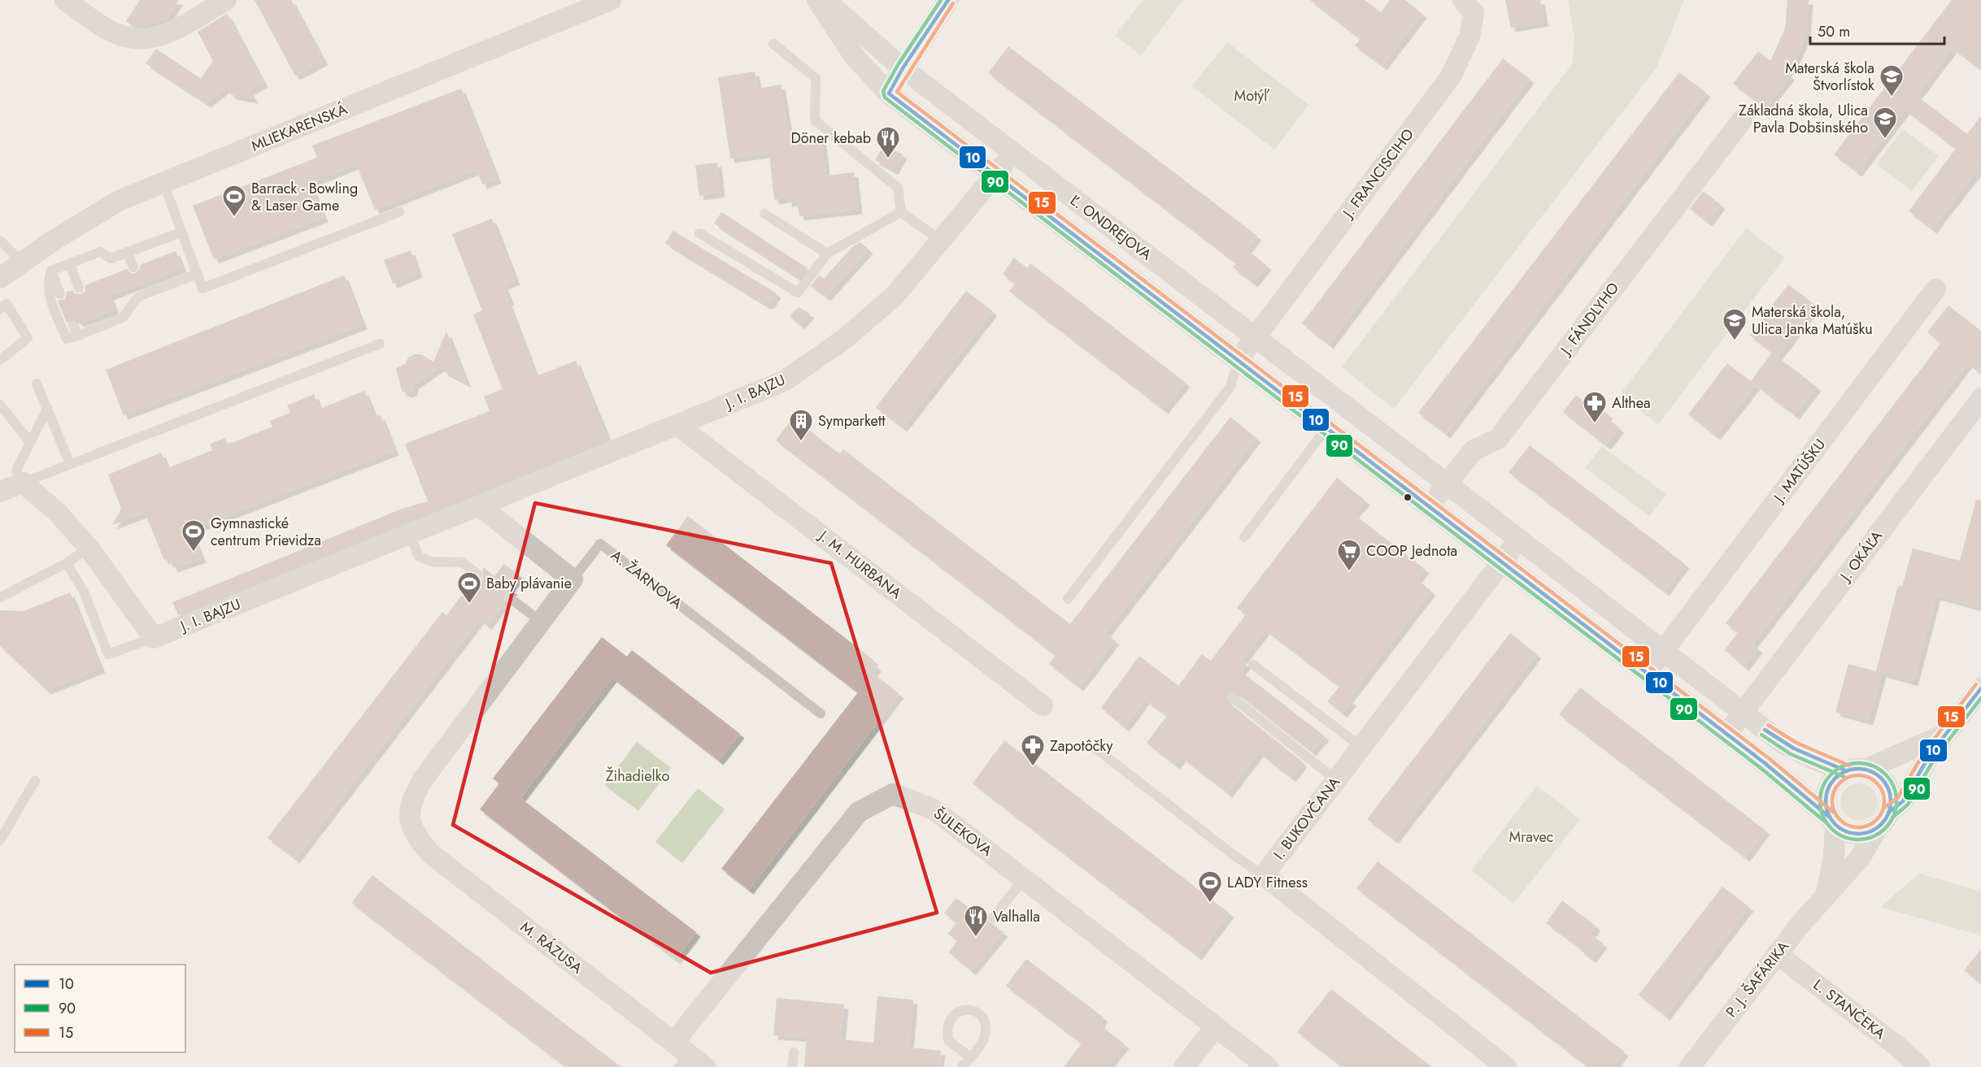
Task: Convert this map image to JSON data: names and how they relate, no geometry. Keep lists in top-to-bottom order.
{
  "streets": {
    "street": [
      "MLIEKARENSKÁ",
      "J. FRANCISCIHO",
      "Ľ. ONDREJOVA",
      "J. FÁNDLYHO",
      "J. I. BAJZU",
      "J. MATÚŠKU",
      "J. OKÁĽA",
      "J. M. HURBANA",
      "A. ŽARNOVA",
      "I. BUKOVČANA",
      "ŠULEKOVA",
      "M. RÁZUSA",
      "P. J. ŠAFÁRIKA",
      "L. STANČEKA"
    ]
  },
  "crossings": [
    ["J. FRANCISCIHO", "Ľ. ONDREJOVA"],
    ["Ľ. ONDREJOVA", "J. FÁNDLYHO"],
    ["Ľ. ONDREJOVA", "J. I. BAJZU"],
    ["Ľ. ONDREJOVA", "J. MATÚŠKU"],
    ["Ľ. ONDREJOVA", "J. OKÁĽA"],
    ["Ľ. ONDREJOVA", "I. BUKOVČANA"],
    ["Ľ. ONDREJOVA", "P. J. ŠAFÁRIKA"],
    ["J. I. BAJZU", "J. M. HURBANA"],
    ["A. ŽARNOVA", "M. RÁZUSA"],
    ["ŠULEKOVA", "M. RÁZUSA"],
    ["P. J. ŠAFÁRIKA", "L. STANČEKA"]
  ],
  "parks": ["Motýľ", "Žihadielko", "Mravec"],
  "places": {
    "school or university": ["Materská škola Štvorlístok", "Základná škola, Ulica Pavla Dobšinského", "Materská škola, Ulica Janka Matúšku"],
    "restaurant": ["Döner kebab", "Valhalla"],
    "sports": [
      "Barrack - Bowling & Laser Game",
      "Gymnastické centrum Prievidza",
      "Baby plávanie",
      "LADY Fitness"
    ],
    "pharmacy": ["Althea", "Zapotôčky"],
    "building": ["Symparkett"],
    "supermarket": ["COOP Jednota"]
  },
  "lines": ["transit line 10", "transit line 90", "transit line 15"],
  "legend": ["10", "90", "15"],
  "scale_bar": "50 m"
}
